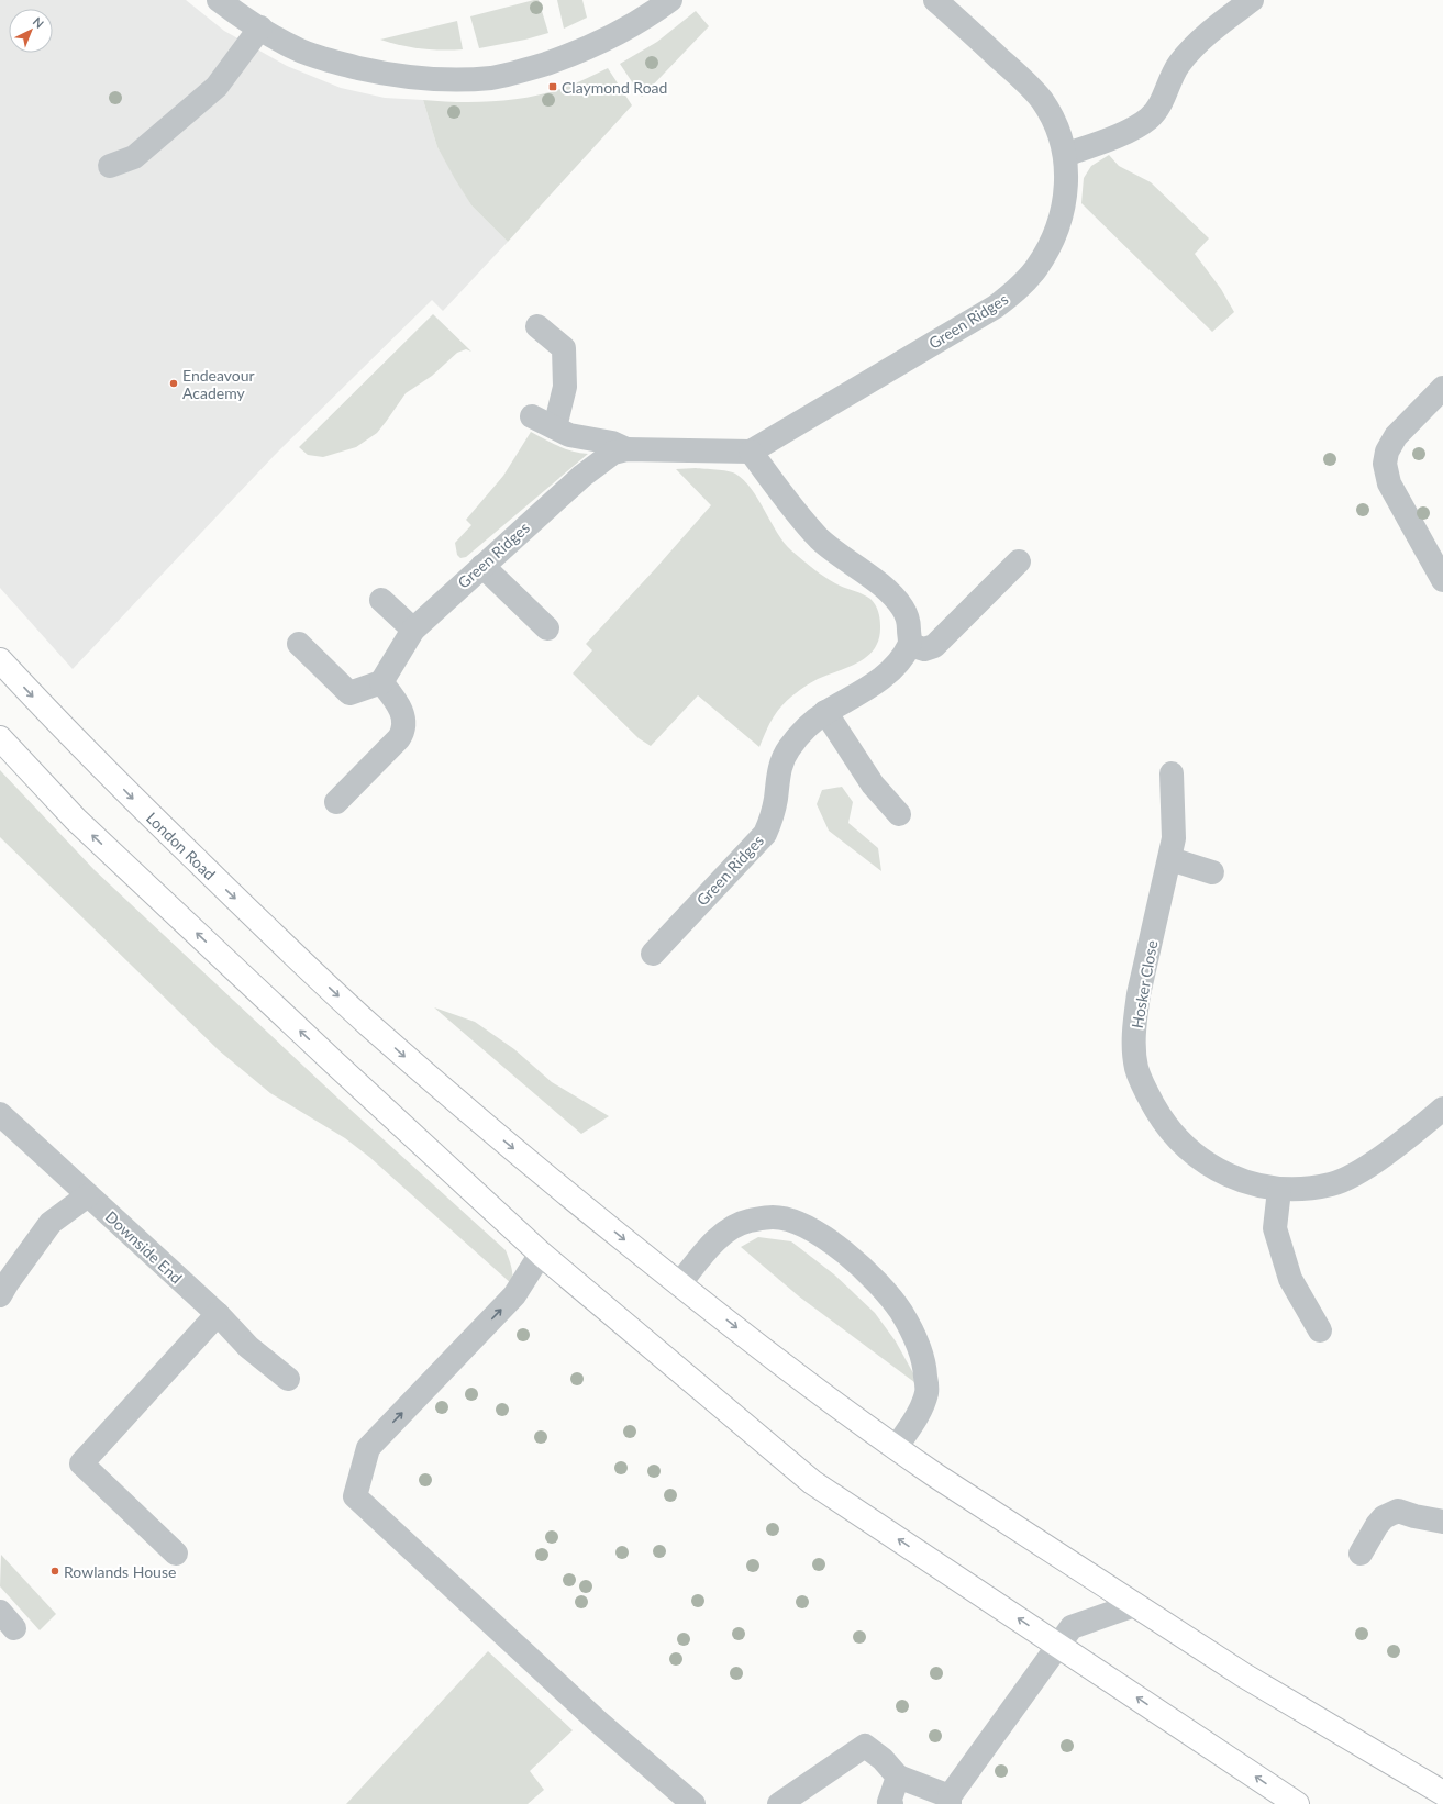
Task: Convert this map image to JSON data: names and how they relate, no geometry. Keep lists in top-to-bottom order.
{
  "streets": {
    "highway": ["London Road"],
    "street": ["Green Ridges", "Hosker Close", "Downside End"]
  },
  "places": {
    "transit": ["Claymond Road"],
    "other": ["Endeavour Academy", "Rowlands House"]
  },
  "north": "top right"
}
